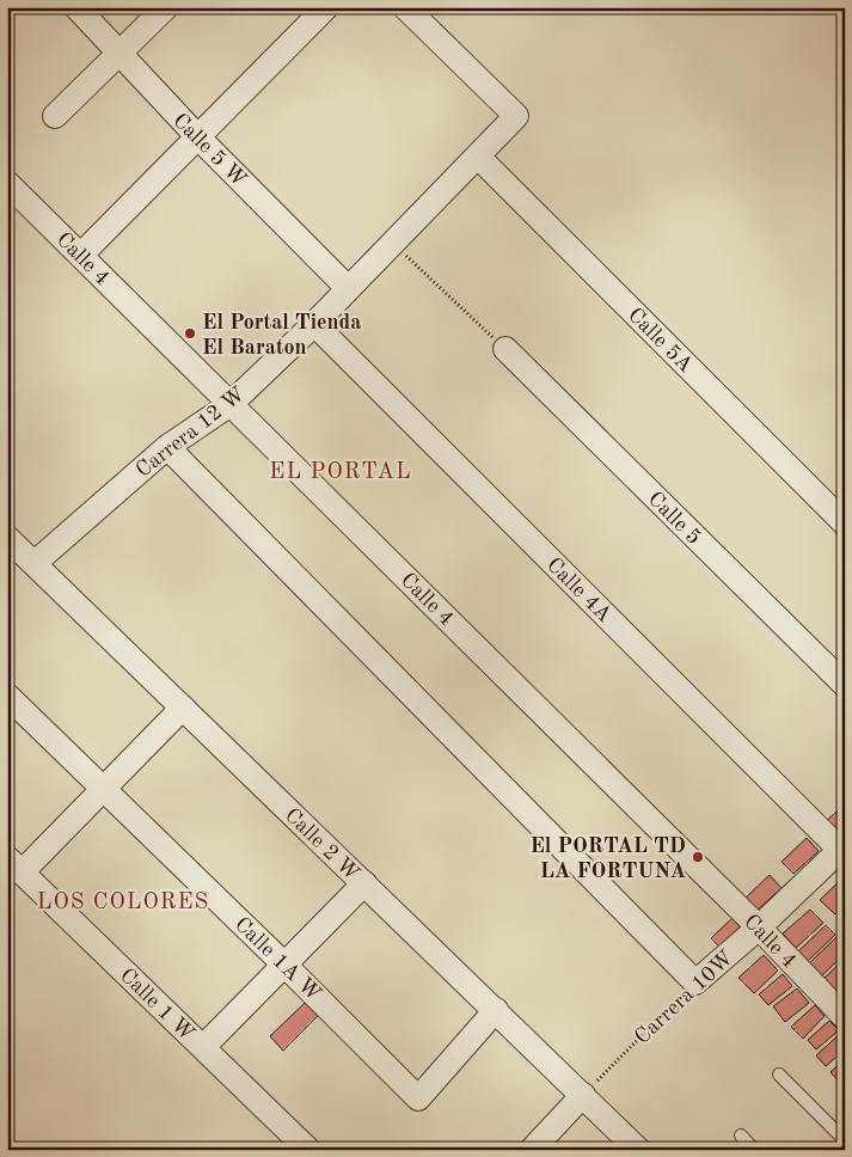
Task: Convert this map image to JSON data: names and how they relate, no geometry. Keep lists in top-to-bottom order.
{
  "streets": {
    "street": [
      "Calle 5 W",
      "Calle 4",
      "Calle 5A",
      "Carrera 12 W",
      "Calle 5",
      "Calle 4A",
      "Calle 2 W",
      "Calle 1A W",
      "Carrera 10W",
      "Calle 1 W"
    ]
  },
  "crossings": [
    ["Calle 5 W", "Carrera 12 W"],
    ["Calle 4", "Carrera 12 W"],
    ["Calle 4", "Carrera 10W"],
    ["Calle 5A", "Carrera 12 W"],
    ["Carrera 12 W", "Calle 4A"],
    ["Carrera 12 W", "Calle 2 W"],
    ["Calle 4A", "Carrera 10W"],
    ["Calle 2 W", "Calle 1A W"],
    ["Calle 2 W", "Carrera 10W"]
  ],
  "districts": ["EL PORTAL", "LOS COLORES"],
  "places": ["El Portal Tienda El Baraton", "El PORTAL TD LA FORTUNA"]
}
